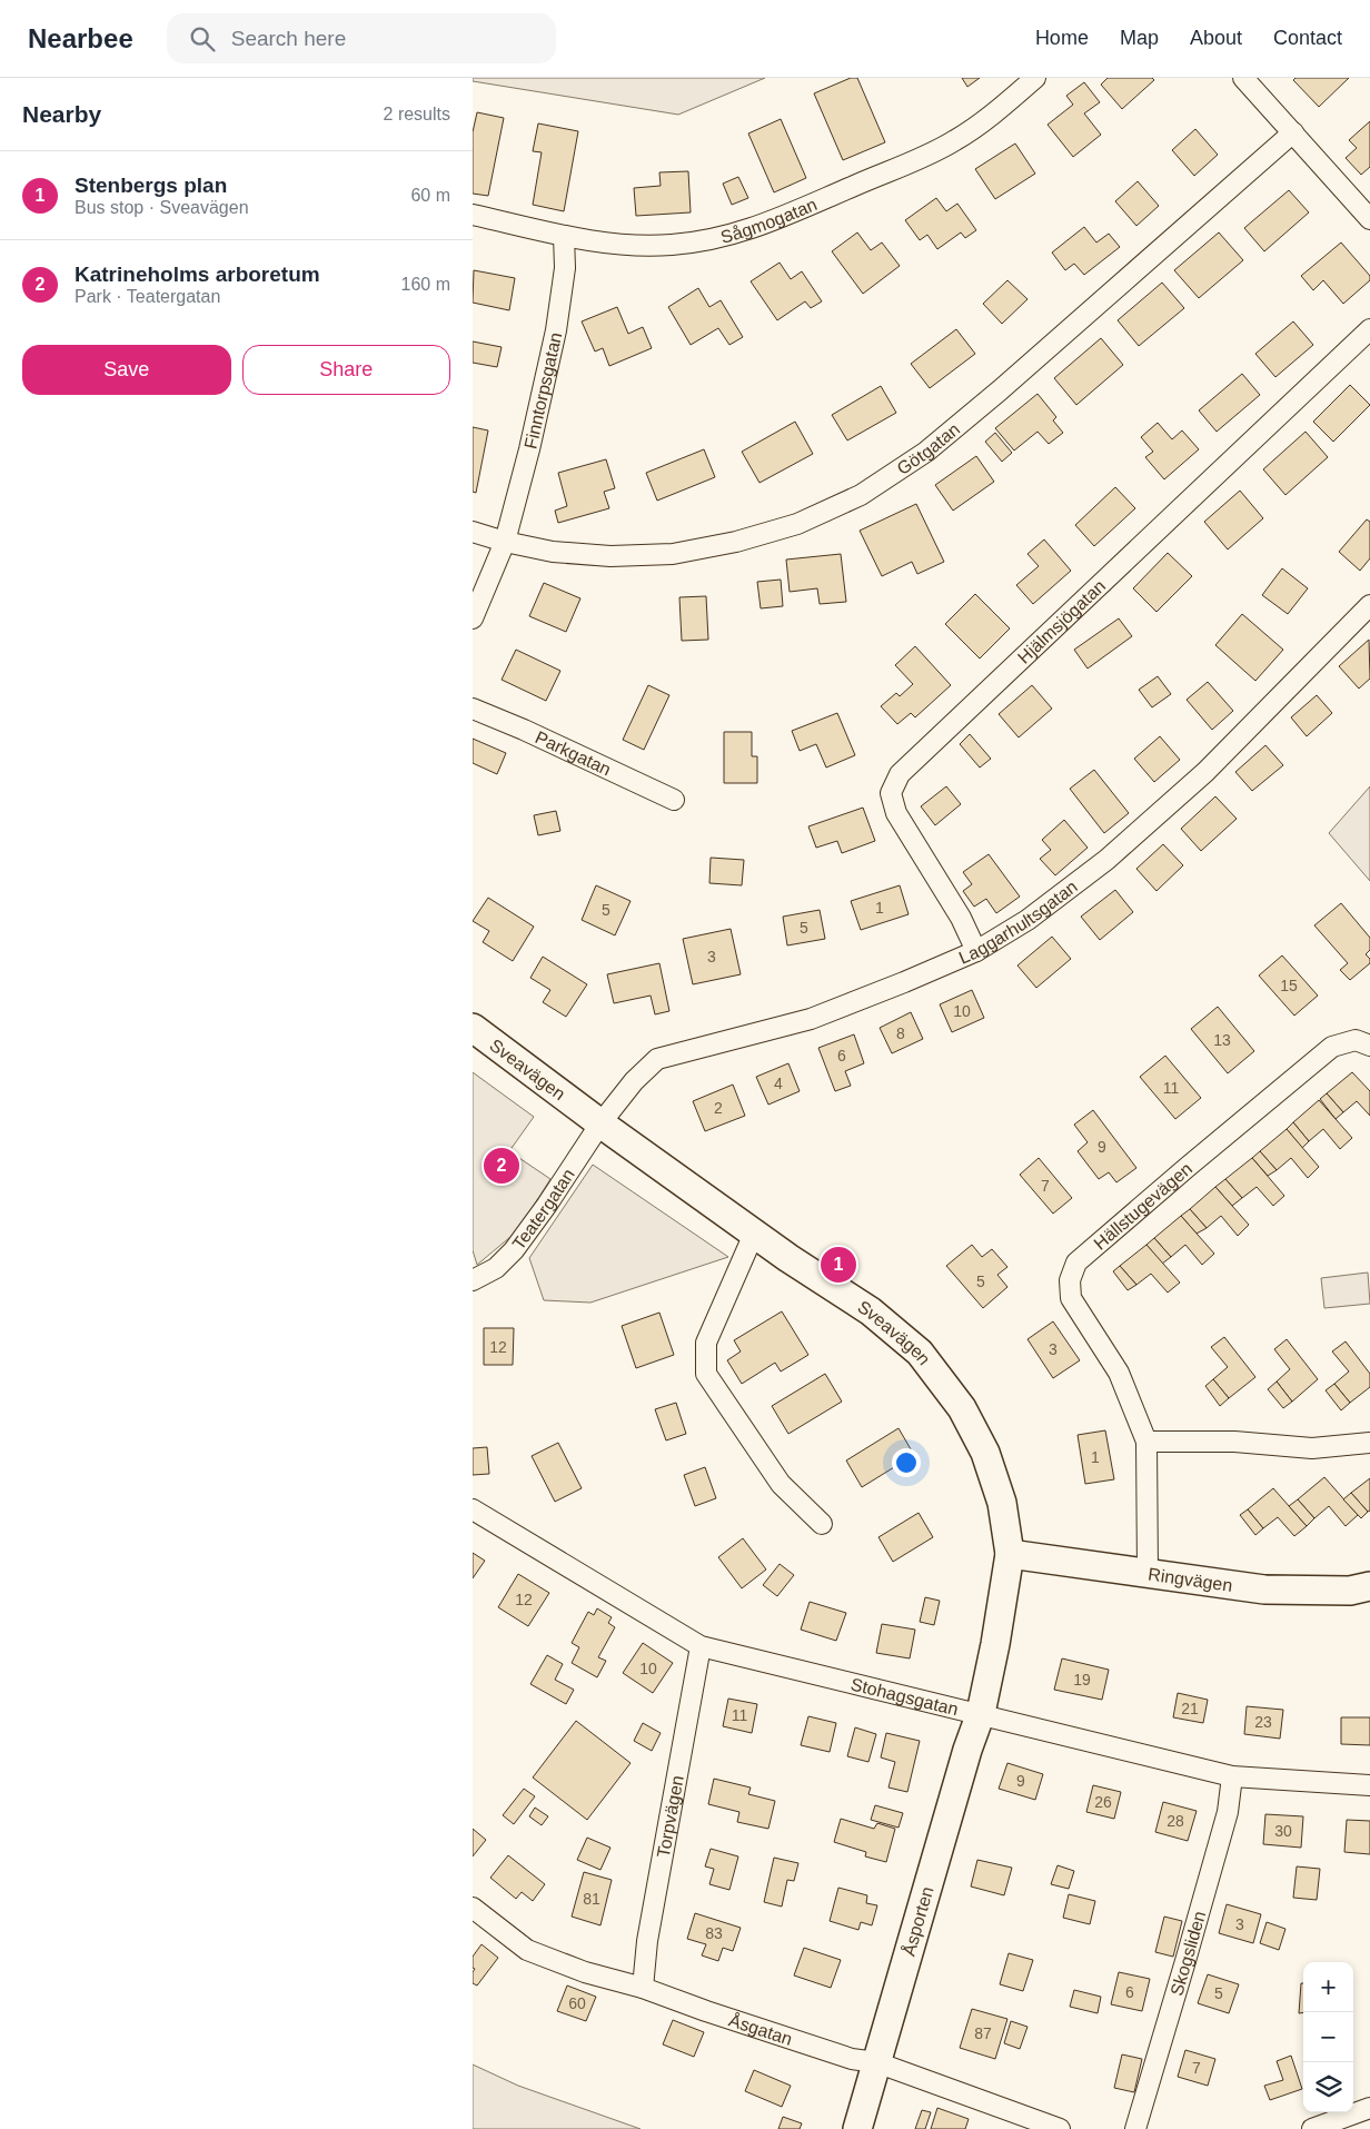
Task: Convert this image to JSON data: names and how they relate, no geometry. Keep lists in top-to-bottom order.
{
  "streets": {
    "street": [
      "Sågmogatan",
      "Finntorpsgatan",
      "Götgatan",
      "Hjälmsjögatan",
      "Parkgatan",
      "Laggarhultsgatan",
      "Sveavägen",
      "Hällstugevägen",
      "Teatergatan",
      "Ringvägen",
      "Stohagsgatan",
      "Torpvägen",
      "Åsporten",
      "Skogsliden",
      "Åsgatan"
    ]
  },
  "crossings": [
    ["Sågmogatan", "Finntorpsgatan"],
    ["Finntorpsgatan", "Götgatan"],
    ["Hjälmsjögatan", "Laggarhultsgatan"],
    ["Laggarhultsgatan", "Sveavägen"],
    ["Laggarhultsgatan", "Teatergatan"],
    ["Sveavägen", "Teatergatan"],
    ["Sveavägen", "Ringvägen"],
    ["Sveavägen", "Stohagsgatan"],
    ["Sveavägen", "Åsporten"],
    ["Hällstugevägen", "Ringvägen"],
    ["Stohagsgatan", "Torpvägen"],
    ["Stohagsgatan", "Åsporten"],
    ["Stohagsgatan", "Skogsliden"],
    ["Torpvägen", "Åsgatan"],
    ["Åsporten", "Åsgatan"]
  ],
  "house_numbers": [
    "1",
    "5",
    "5",
    "3",
    "15",
    "10",
    "8",
    "13",
    "6",
    "4",
    "11",
    "2",
    "9",
    "7",
    "5",
    "12",
    "3",
    "1",
    "12",
    "10",
    "19",
    "21",
    "11",
    "23",
    "9",
    "26",
    "28",
    "30",
    "81",
    "3",
    "83",
    "6",
    "5",
    "60",
    "87",
    "7"
  ],
  "page": {
    "header": "Nearbee",
    "search": "Search here",
    "nav": [
      "Home",
      "Map",
      "About",
      "Contact"
    ],
    "heading": ["Nearby", "2 results"],
    "list": [
      {
        "mark": "1",
        "name": "Stenbergs plan",
        "note": "Bus stop · Sveavägen",
        "value": "60 m"
      },
      {
        "mark": "2",
        "name": "Katrineholms arboretum",
        "note": "Park · Teatergatan",
        "value": "160 m"
      }
    ],
    "buttons": ["Save", "Share"],
    "pins": ["2", "1"],
    "map_buttons": ["+", "−"]
  }
}
